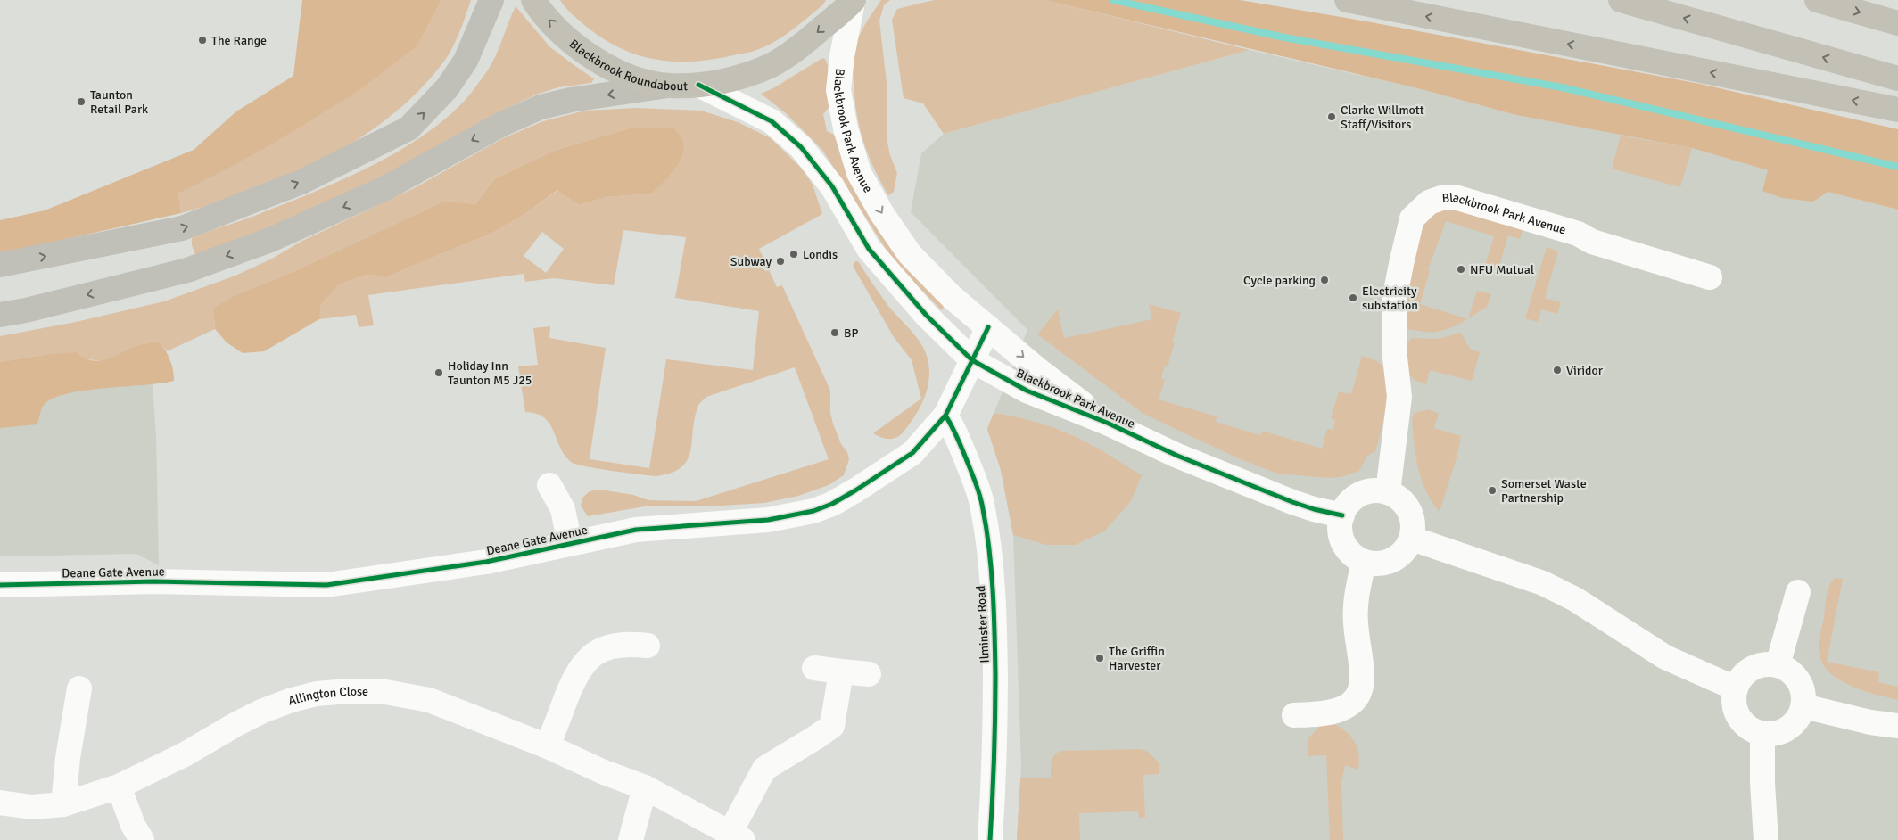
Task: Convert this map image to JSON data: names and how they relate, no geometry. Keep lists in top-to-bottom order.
{
  "streets": {
    "highway": ["Blackbrook Roundabout"],
    "street": [
      "Blackbrook Park Avenue",
      "Deane Gate Avenue",
      "Ilminster Road",
      "Allington Close"
    ]
  },
  "crossings": [
    ["Blackbrook Roundabout", "Blackbrook Park Avenue"],
    ["Blackbrook Park Avenue", "Deane Gate Avenue"],
    ["Deane Gate Avenue", "Ilminster Road"]
  ],
  "one_way": ["Blackbrook Roundabout"],
  "places": [
    "The Range",
    "Taunton Retail Park",
    "Clarke Willmott Staff/Visitors",
    "Londis",
    "Subway",
    "NFU Mutual",
    "Cycle parking",
    "Electricity substation",
    "BP",
    "Viridor",
    "Holiday Inn Taunton M5 J25",
    "Somerset Waste Partnership",
    "The Griffin Harvester"
  ]
}
